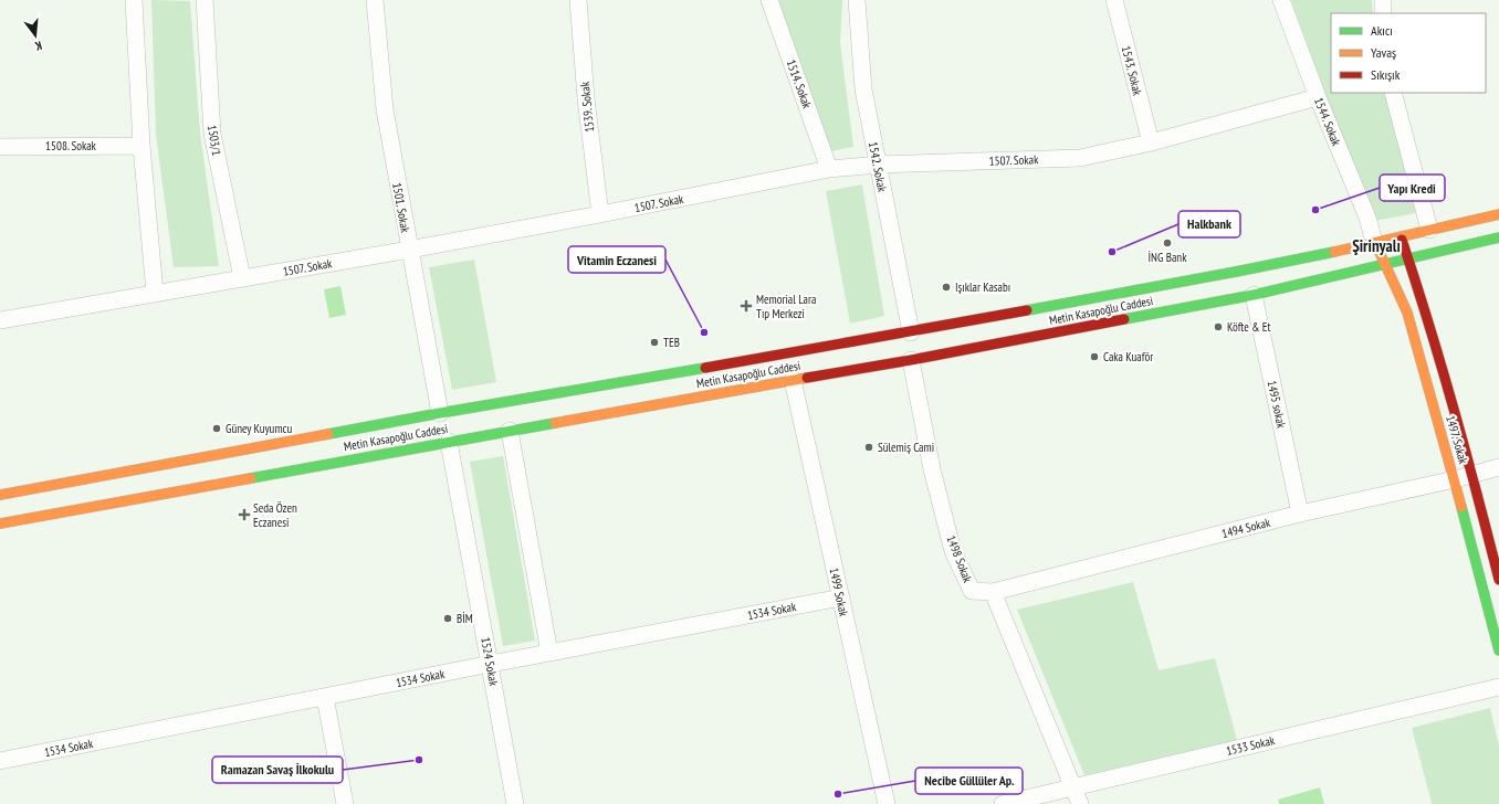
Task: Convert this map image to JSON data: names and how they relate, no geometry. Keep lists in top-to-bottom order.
{
  "streets": {
    "main road": ["Metin Kasapoğlu Caddesi", "1497. Sokak"],
    "street": [
      "1543. Sokak",
      "1514. Sokak",
      "1539. Sokak",
      "1544. Sokak",
      "1503/1",
      "1508. Sokak",
      "1507. Sokak",
      "1542. Sokak",
      "1501. Sokak",
      "1495 sokak",
      "1494 Sokak",
      "1498 Sokak",
      "1499 Sokak",
      "1534 Sokak",
      "1524 Sokak",
      "1533 Sokak"
    ]
  },
  "crossings": [
    ["1543. Sokak", "1507. Sokak"],
    ["1514. Sokak", "1507. Sokak"],
    ["1539. Sokak", "1507. Sokak"],
    ["1544. Sokak", "1507. Sokak"],
    ["1544. Sokak", "Metin Kasapoğlu Caddesi"],
    ["1544. Sokak", "1497. Sokak"],
    ["1503/1", "1507. Sokak"],
    ["1507. Sokak", "1542. Sokak"],
    ["1507. Sokak", "1501. Sokak"],
    ["1542. Sokak", "Metin Kasapoğlu Caddesi"],
    ["1501. Sokak", "Metin Kasapoğlu Caddesi"],
    ["Metin Kasapoğlu Caddesi", "1495 sokak"],
    ["Metin Kasapoğlu Caddesi", "1497. Sokak"],
    ["Metin Kasapoğlu Caddesi", "1498 Sokak"],
    ["Metin Kasapoğlu Caddesi", "1499 Sokak"],
    ["Metin Kasapoğlu Caddesi", "1524 Sokak"],
    ["1495 sokak", "1494 Sokak"],
    ["1497. Sokak", "1494 Sokak"],
    ["1494 Sokak", "1498 Sokak"],
    ["1499 Sokak", "1534 Sokak"],
    ["1534 Sokak", "1524 Sokak"]
  ],
  "districts": ["Şirinyalı"],
  "places": {
    "other": [
      "Yapı Kredi",
      "İNG Bank",
      "Halkbank",
      "Işıklar Kasabı",
      "Köfte & Et",
      "Vitamin Eczanesi",
      "TEB",
      "Caka Kuaför",
      "Güney Kuyumcu",
      "Sülemiş Cami",
      "BİM",
      "Ramazan Savaş İlkokulu",
      "Necibe Güllüler Ap."
    ],
    "health": ["Memorial Lara Tıp Merkezi", "Seda Özen Eczanesi"]
  },
  "legend": ["Akıcı", "Yavaş", "Sıkışık"],
  "north": "bottom"
}
